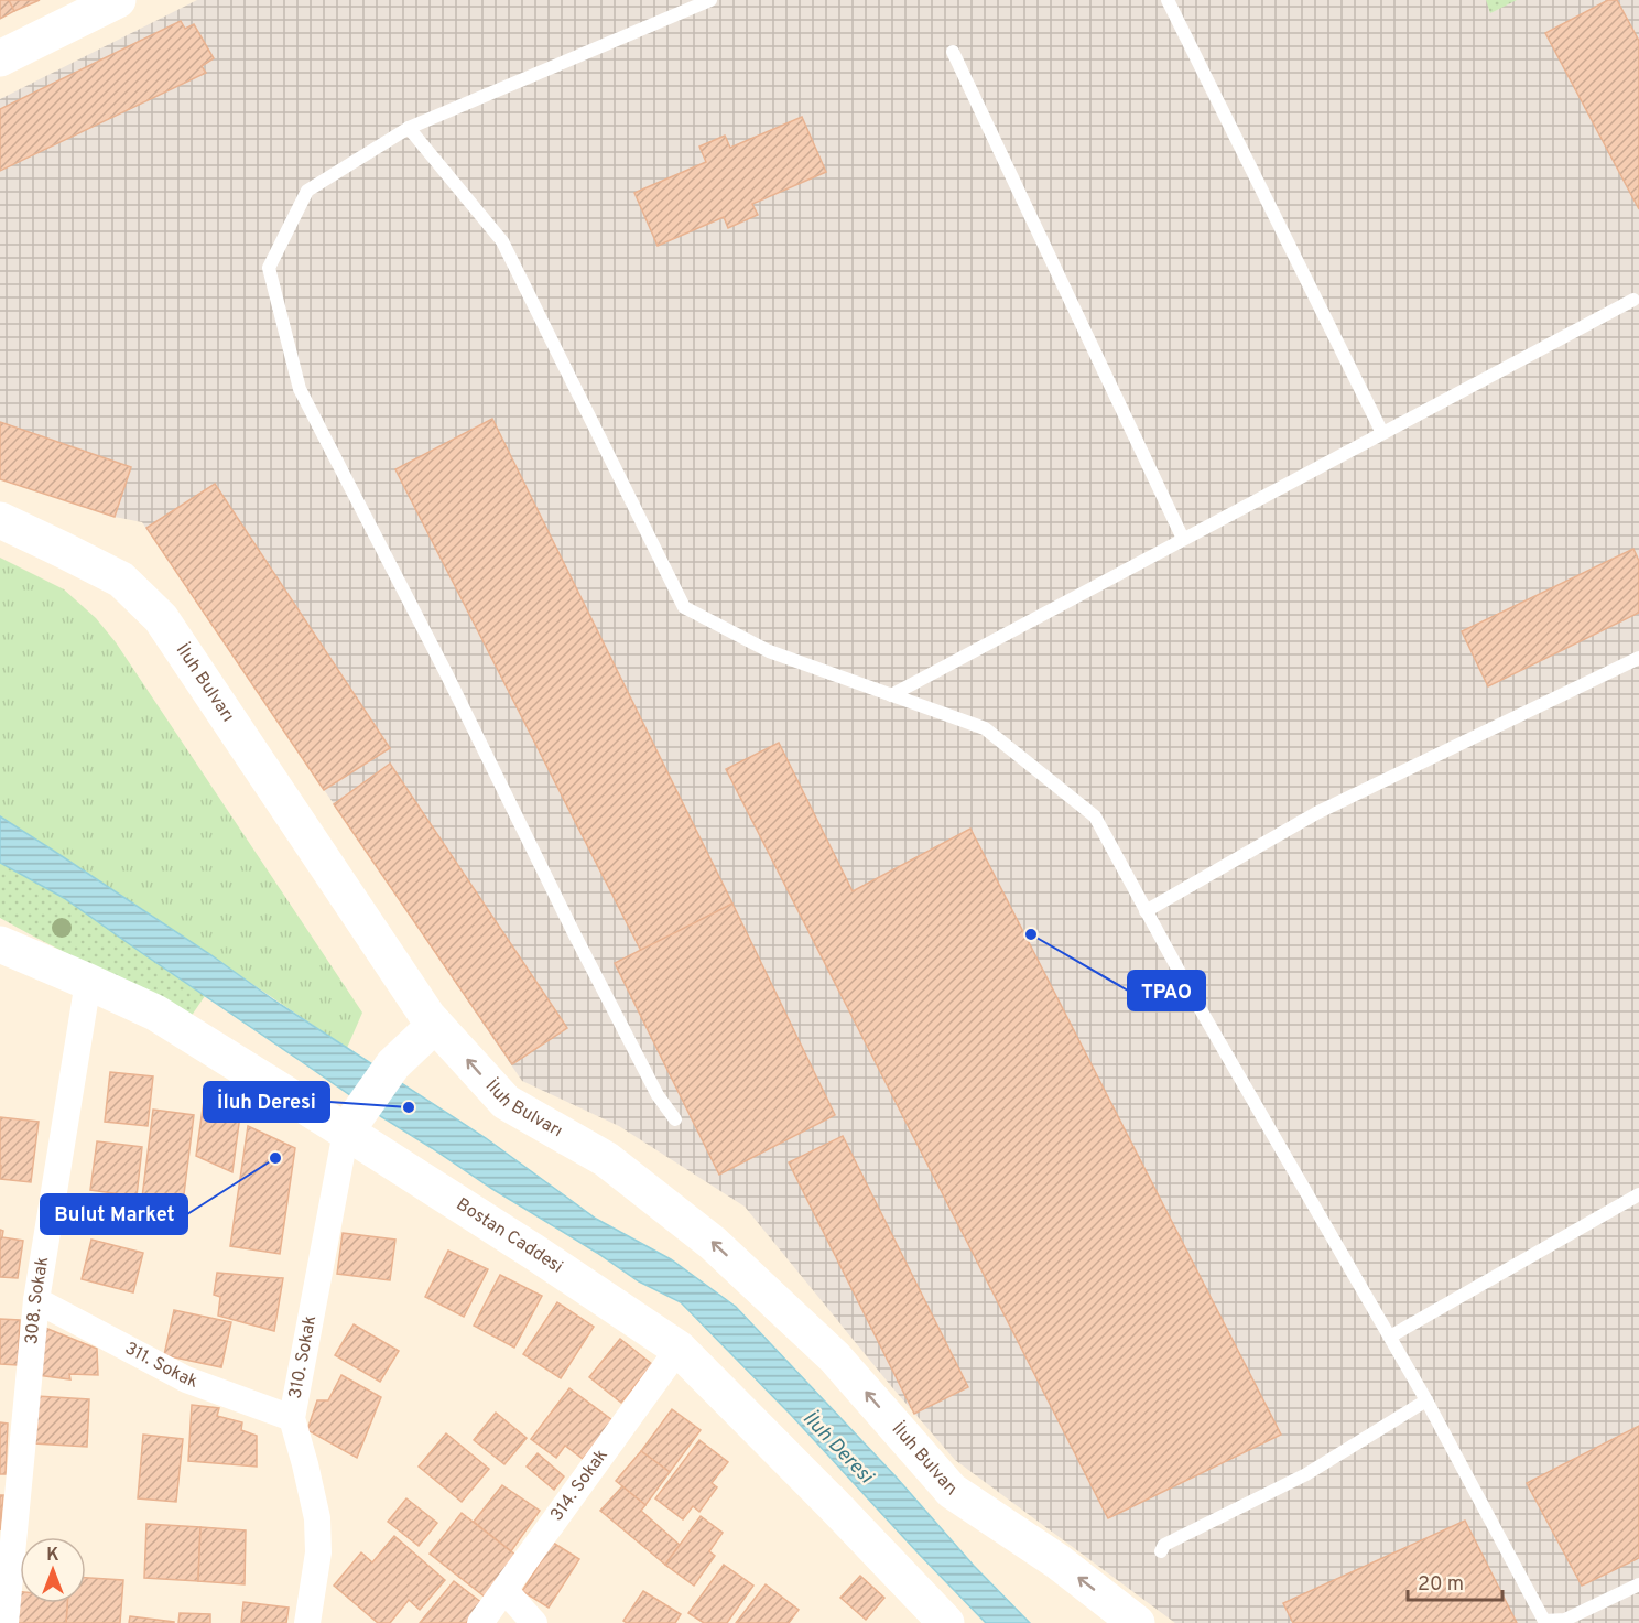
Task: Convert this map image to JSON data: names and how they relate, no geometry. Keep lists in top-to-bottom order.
{
  "streets": {
    "street": [
      "İluh Bulvarı",
      "Bostan Caddesi",
      "308. Sokak",
      "310. Sokak",
      "311. Sokak",
      "314. Sokak"
    ]
  },
  "crossings": [
    ["Bostan Caddesi", "308. Sokak"],
    ["Bostan Caddesi", "310. Sokak"],
    ["Bostan Caddesi", "314. Sokak"],
    ["308. Sokak", "311. Sokak"],
    ["310. Sokak", "311. Sokak"]
  ],
  "one_way": ["İluh Bulvarı"],
  "water": ["İluh Deresi"],
  "places": ["TPAO", "İluh Deresi", "Bulut Market"],
  "scale_bar": "20 m",
  "north": "top"
}
